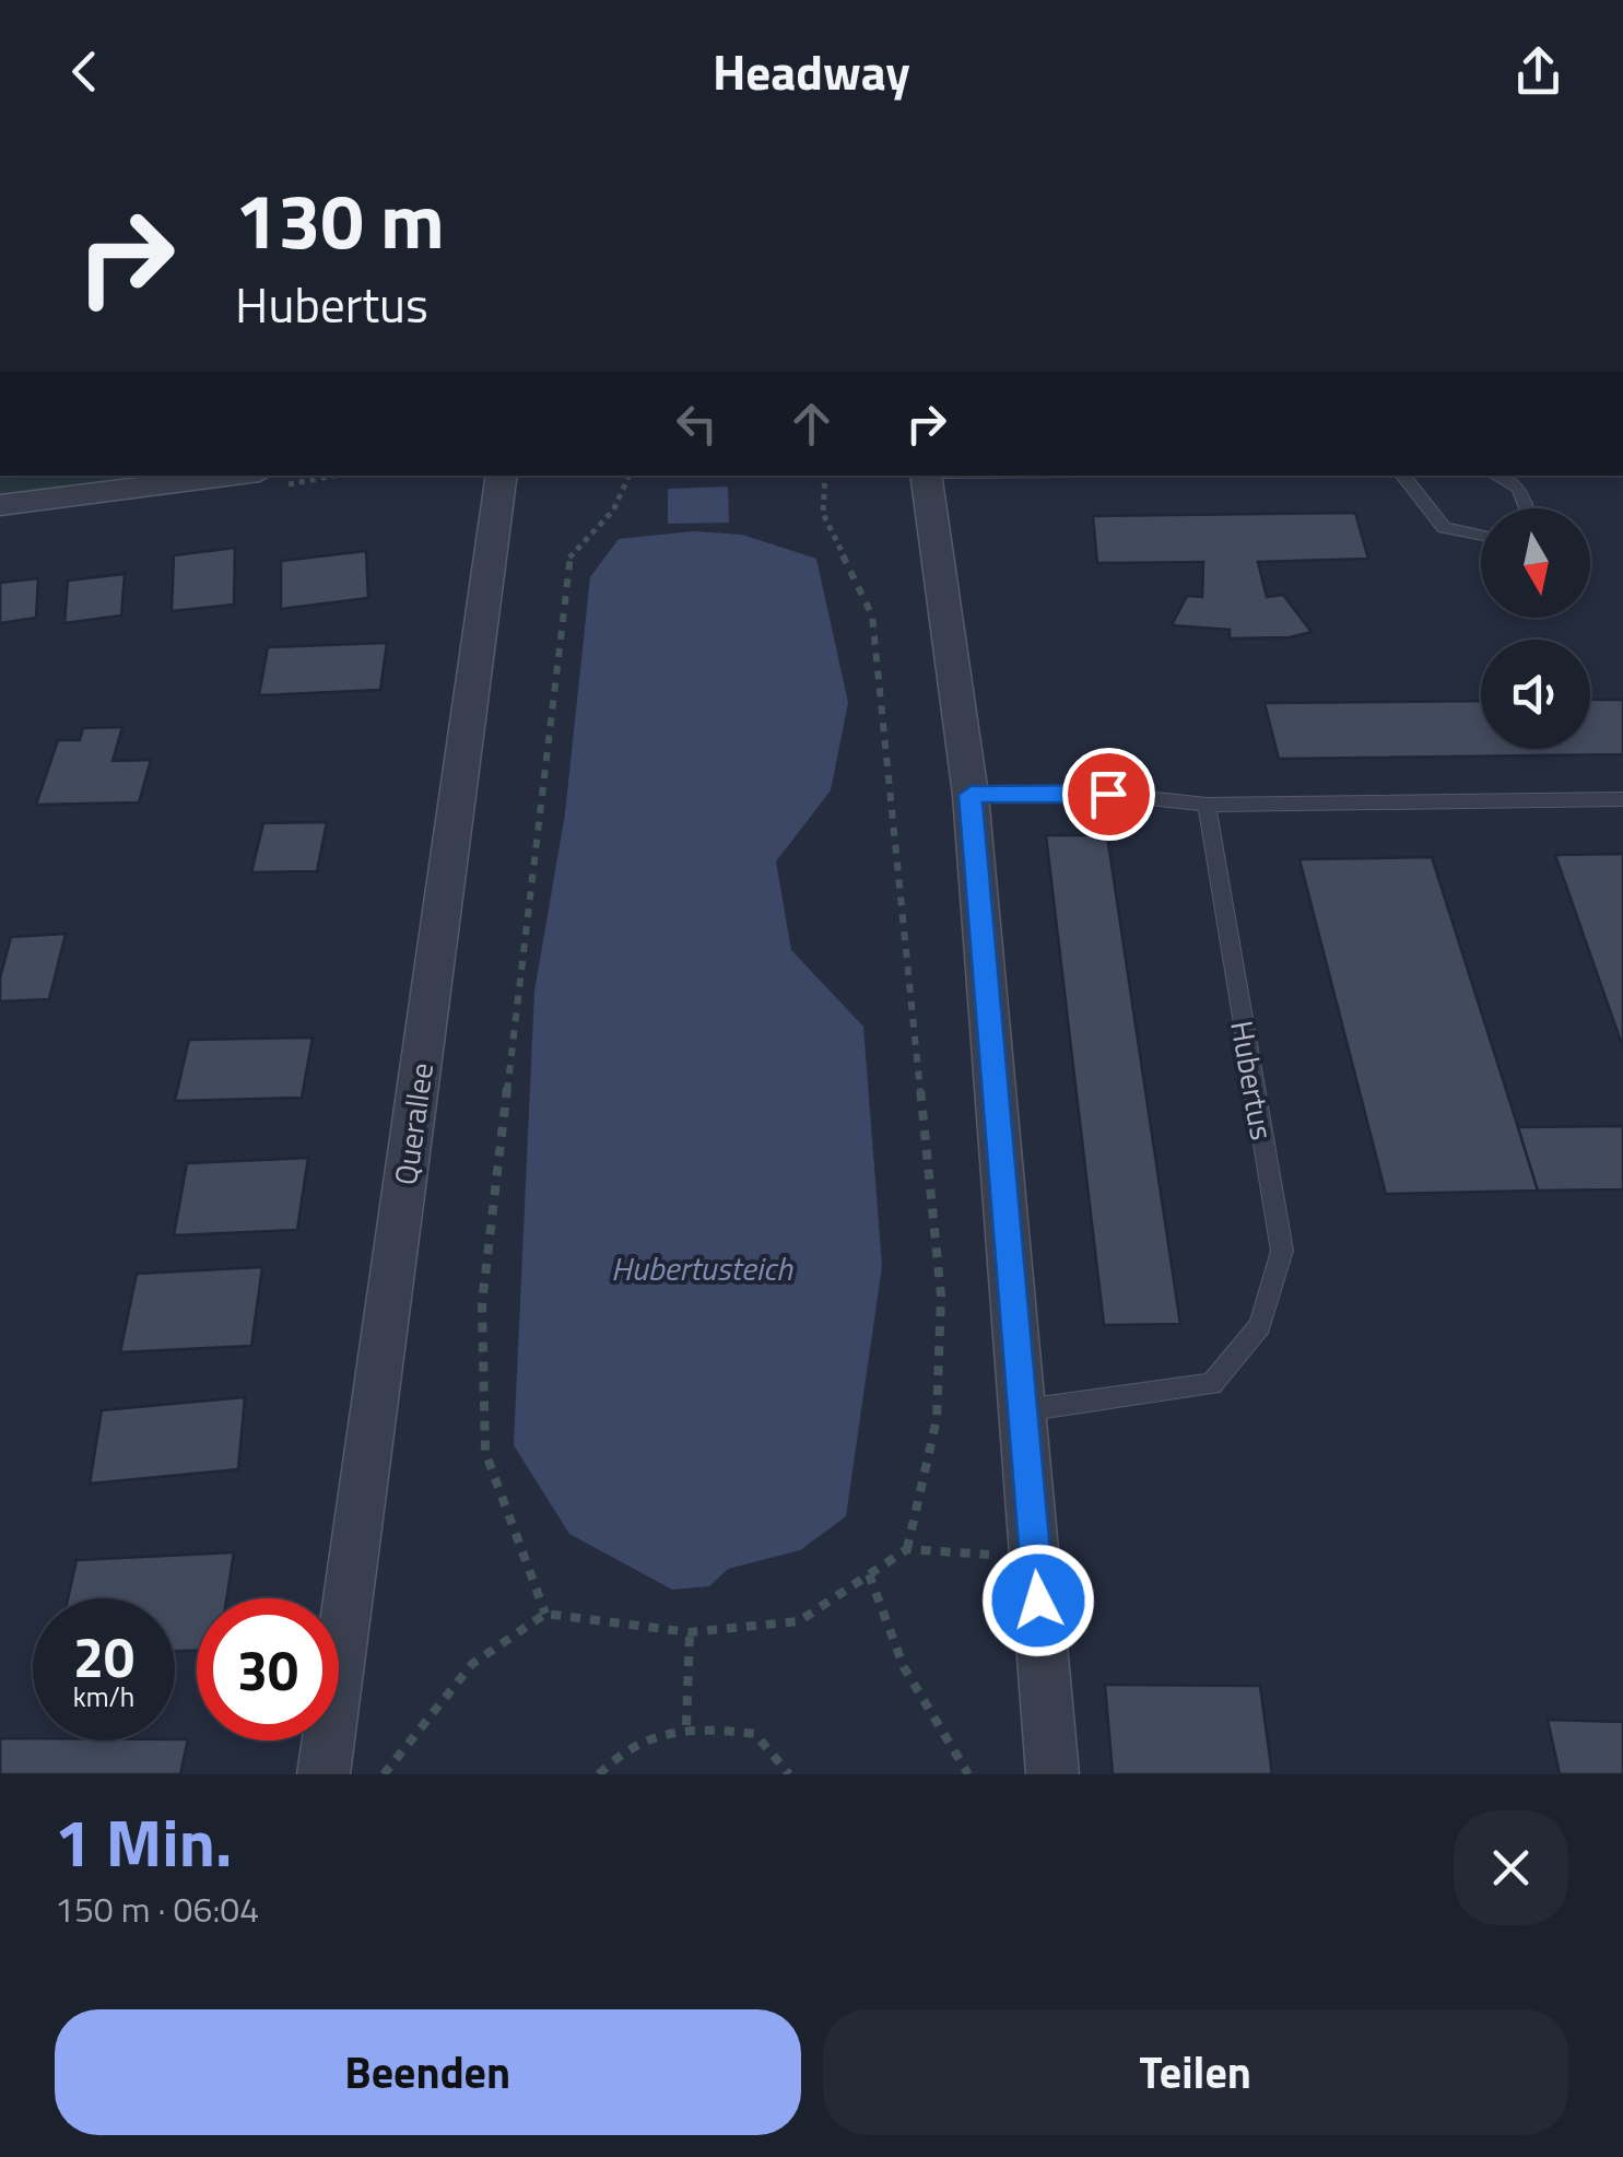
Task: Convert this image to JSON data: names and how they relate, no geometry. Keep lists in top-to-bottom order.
{
  "streets": {
    "street": ["Querallee"],
    "lane": ["Hubertus"]
  },
  "water": ["Hubertusteich"],
  "north": "bottom",
  "page": {
    "header": "Headway",
    "turn": ["130 m", "Hubertus"],
    "speed": "20 km/h",
    "limit": "30",
    "heading": ["1 Min.", "150 m · 06:04"],
    "buttons": ["Beenden", "Teilen"]
  }
}
